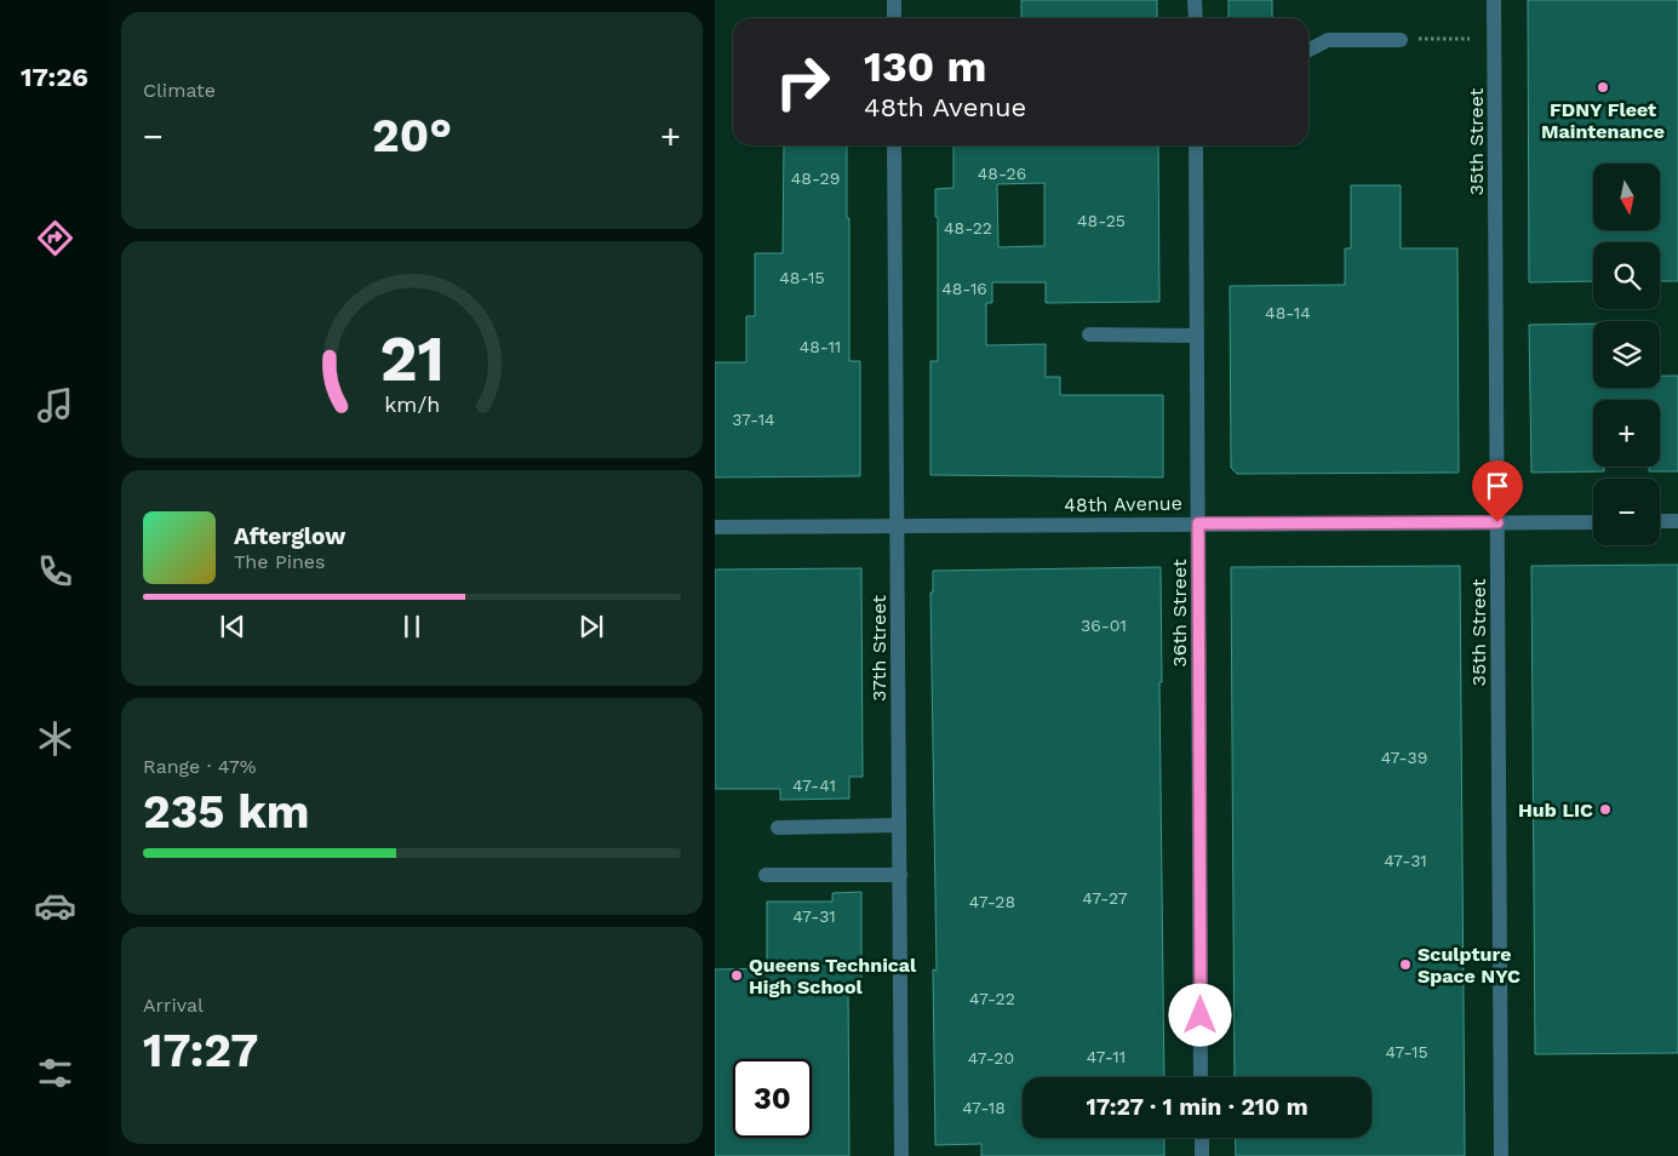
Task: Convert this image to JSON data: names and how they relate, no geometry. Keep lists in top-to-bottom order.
{
  "streets": {
    "street": [
      "35th Street",
      "48th Avenue",
      "36th Street",
      "37th Street"
    ]
  },
  "crossings": [
    ["35th Street", "48th Avenue"],
    ["48th Avenue", "36th Street"],
    ["48th Avenue", "37th Street"]
  ],
  "places": [
    "FDNY Fleet Maintenance",
    "Hub LIC",
    "Sculpture Space NYC",
    "Queens Technical High School"
  ],
  "house_numbers": [
    "48-26",
    "48-29",
    "48-25",
    "48-22",
    "48-15",
    "48-16",
    "48-14",
    "48-11",
    "37-14",
    "36-01",
    "47-39",
    "47-41",
    "47-31",
    "47-27",
    "47-28",
    "47-31",
    "47-22",
    "47-15",
    "47-11",
    "47-20",
    "47-18"
  ],
  "north": "bottom",
  "page": {
    "tabs": "17:26",
    "tile": [
      "Climate",
      ["Range · 47%", "235 km"],
      ["Arrival", "17:27"]
    ],
    "turn": ["130 m", "48th Avenue"],
    "heat": ["−", "20°", "+"],
    "map_buttons": ["+", "−"],
    "song": ["Afterglow", "The Pines"],
    "limit": "30",
    "trip": "17:27 · 1 min · 210 m",
    "gauge": ["21", "km/h"]
  }
}
